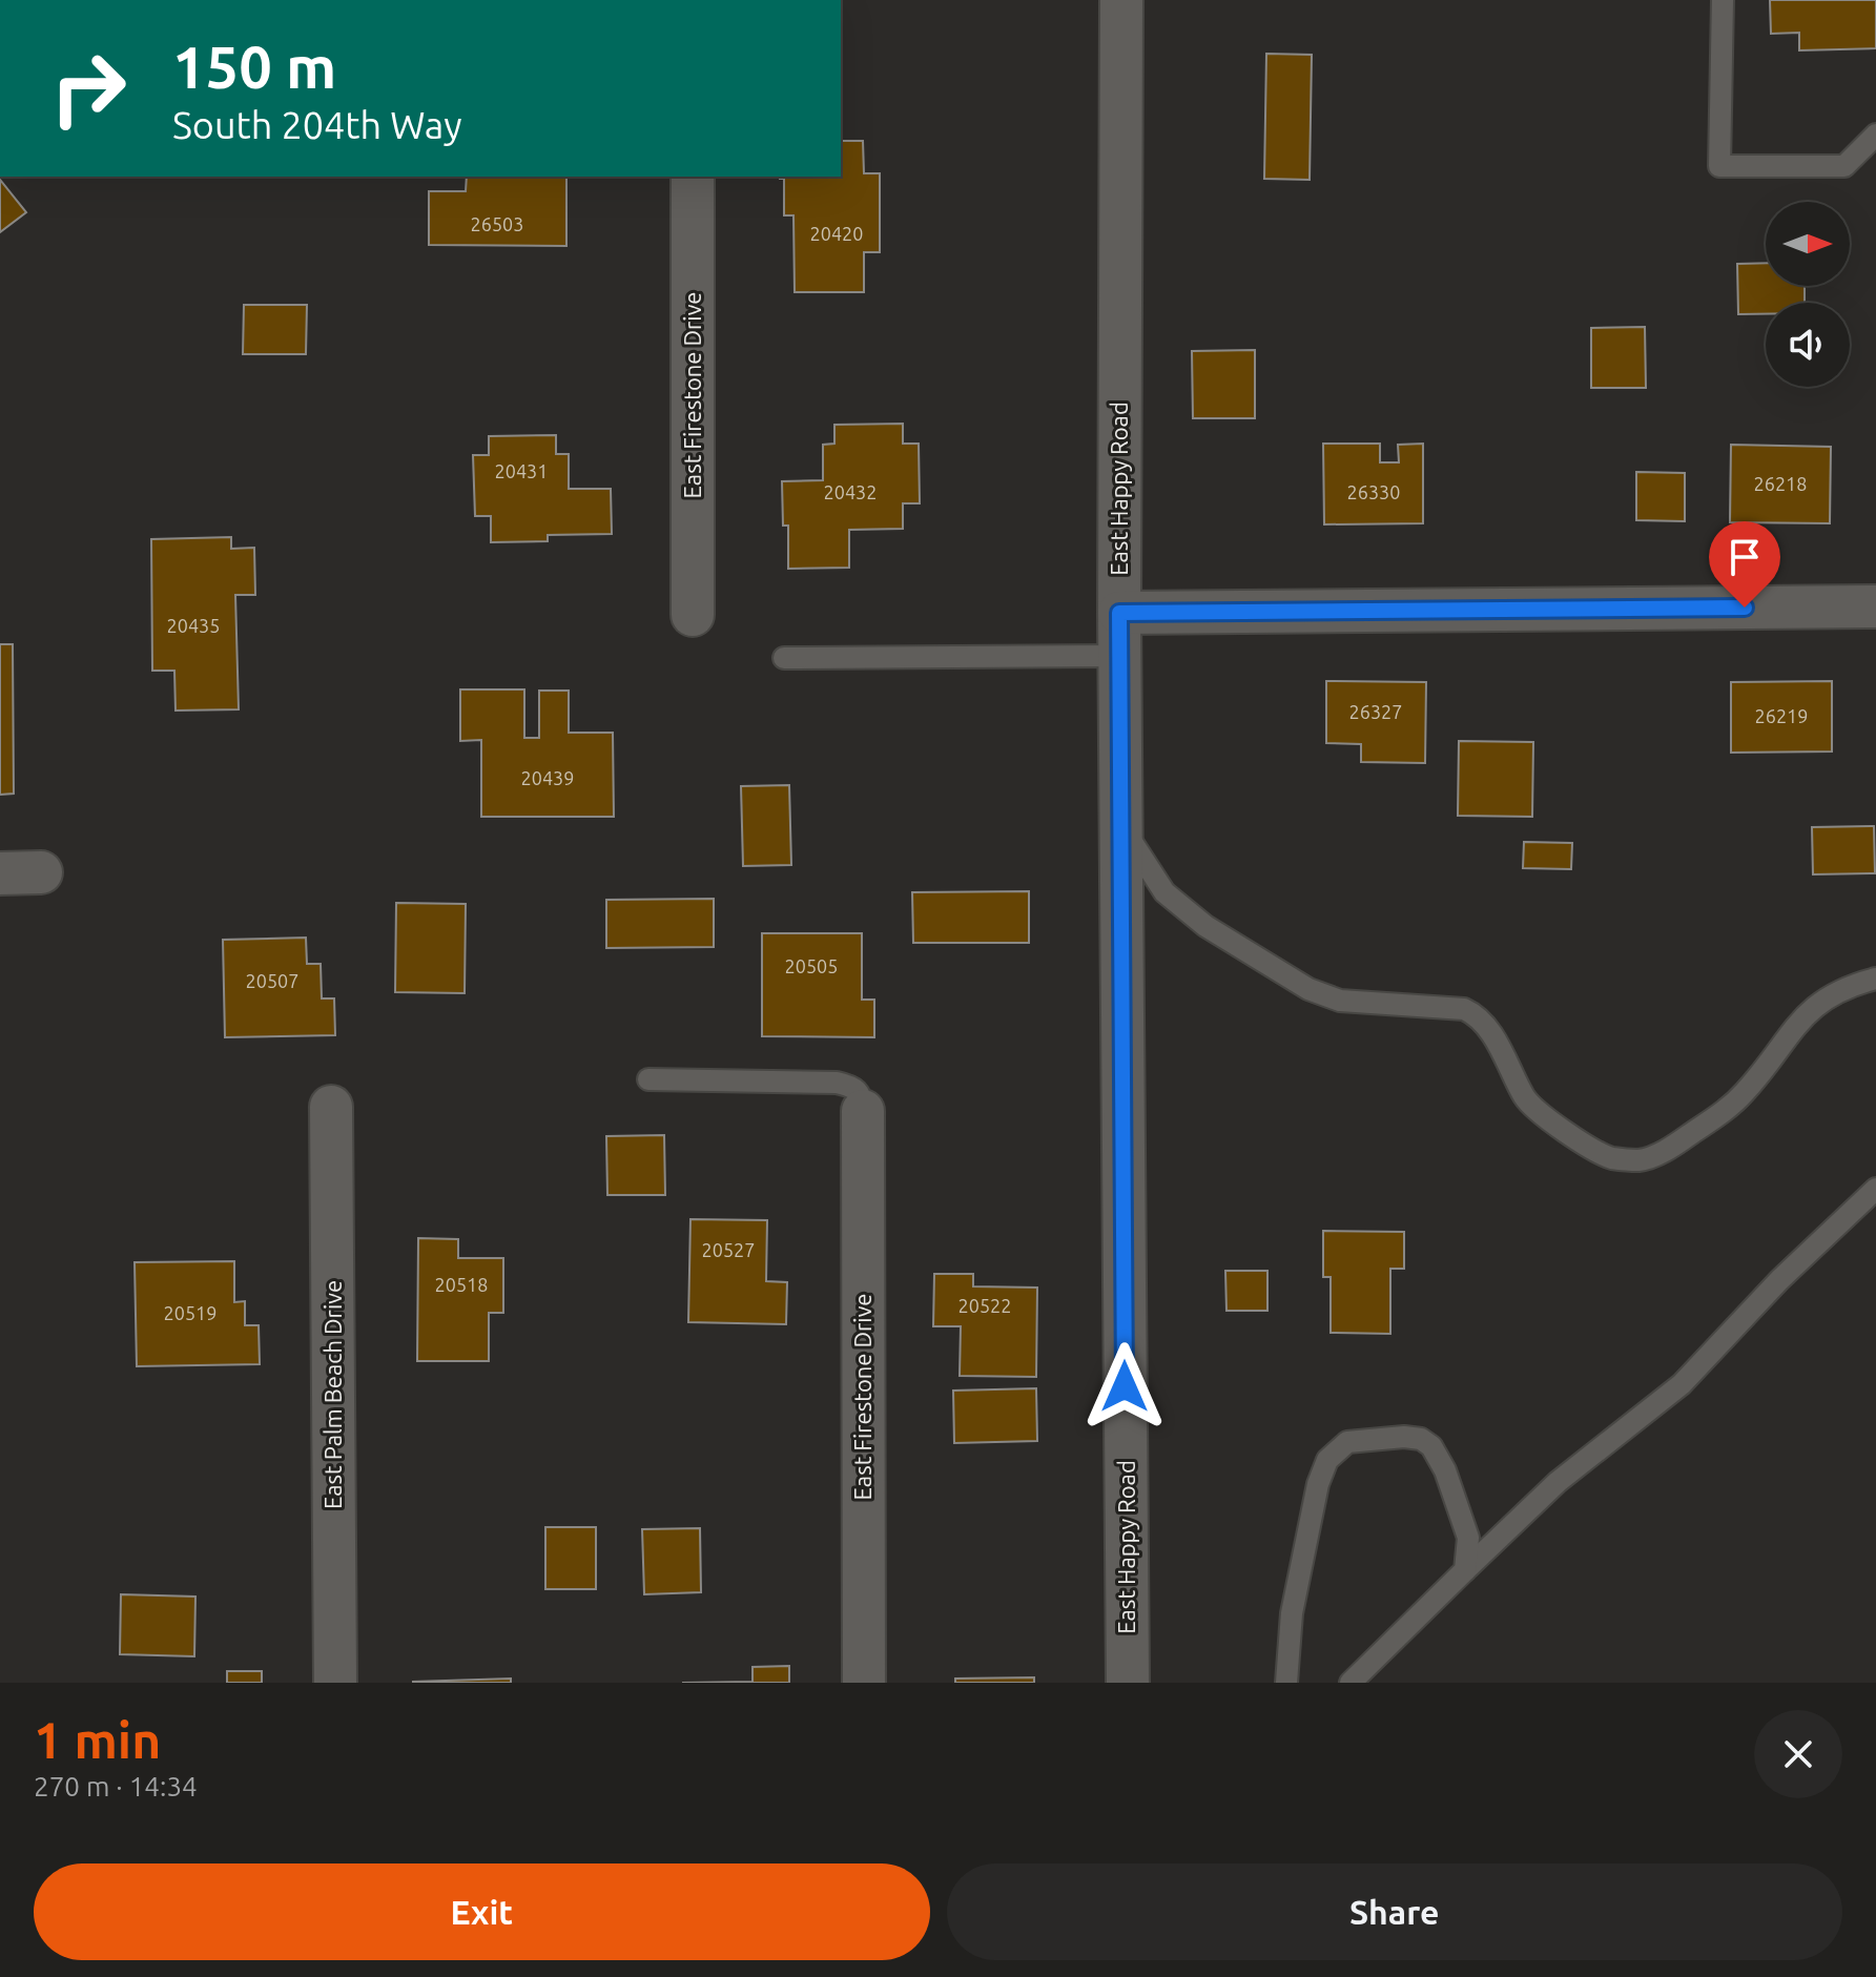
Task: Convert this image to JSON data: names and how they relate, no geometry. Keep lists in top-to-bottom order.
{
  "streets": {
    "street": ["East Firestone Drive", "East Happy Road", "East Palm Beach Drive"]
  },
  "house_numbers": [
    "26503",
    "20420",
    "20431",
    "26218",
    "20432",
    "26330",
    "20435",
    "26327",
    "26219",
    "20439",
    "20505",
    "20507",
    "20527",
    "20518",
    "20522",
    "20519"
  ],
  "north": "right",
  "page": {
    "turn": ["150 m", "South 204th Way"],
    "heading": ["1 min", "270 m · 14:34"],
    "buttons": ["Exit", "Share"]
  }
}
